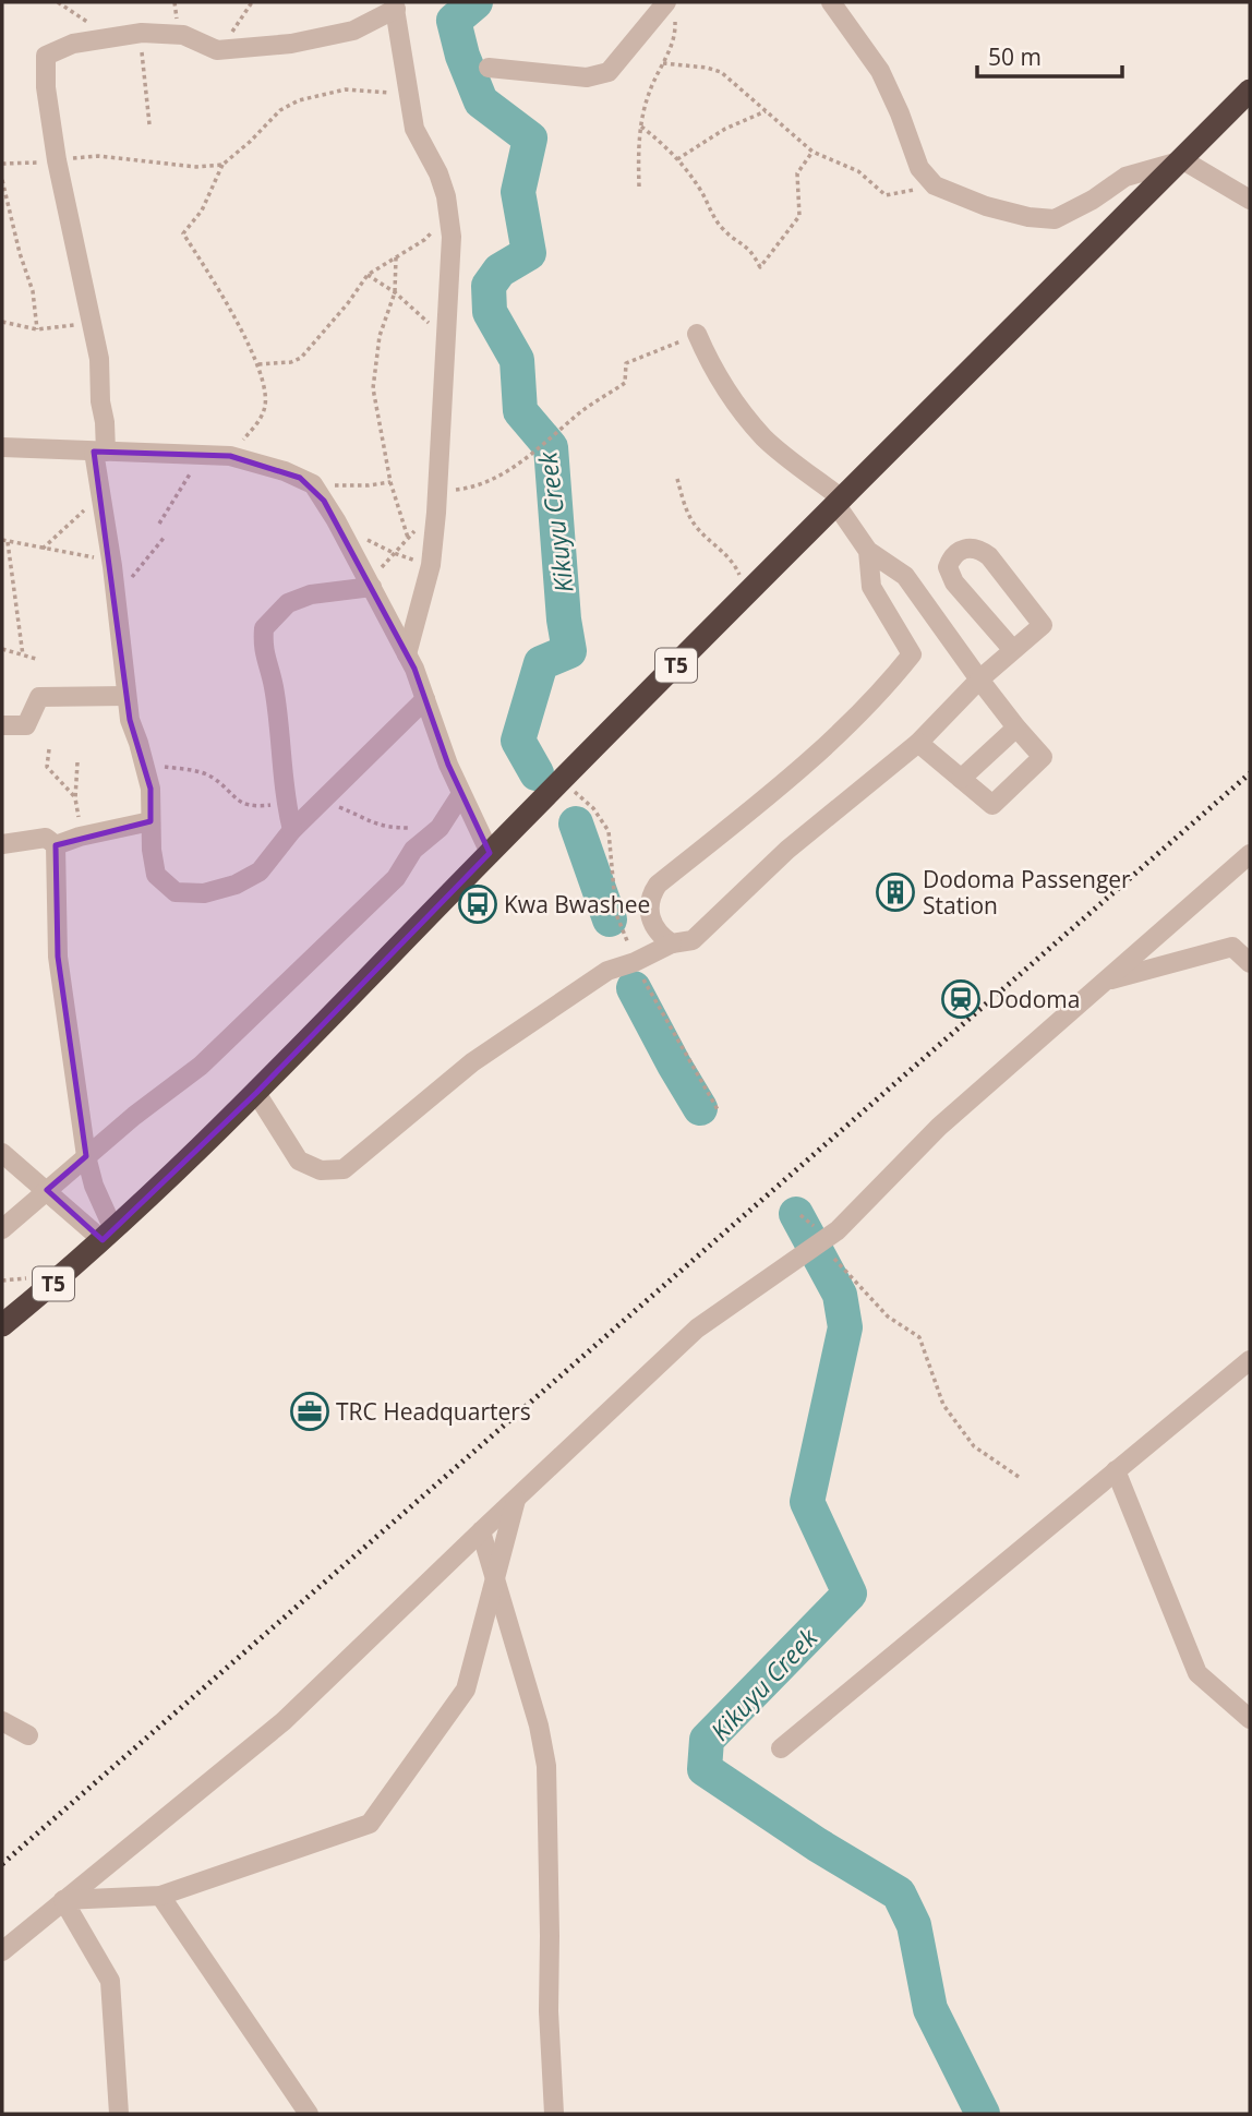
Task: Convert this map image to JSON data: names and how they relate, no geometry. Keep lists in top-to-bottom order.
{
  "streets": {
    "highway": ["T5"]
  },
  "water": ["Kikuyu Creek"],
  "places": {
    "building": ["Dodoma Passenger Station"],
    "bus stop": ["Kwa Bwashee"],
    "station": ["Dodoma"],
    "office": ["TRC Headquarters"]
  },
  "scale_bar": "50 m"
}
